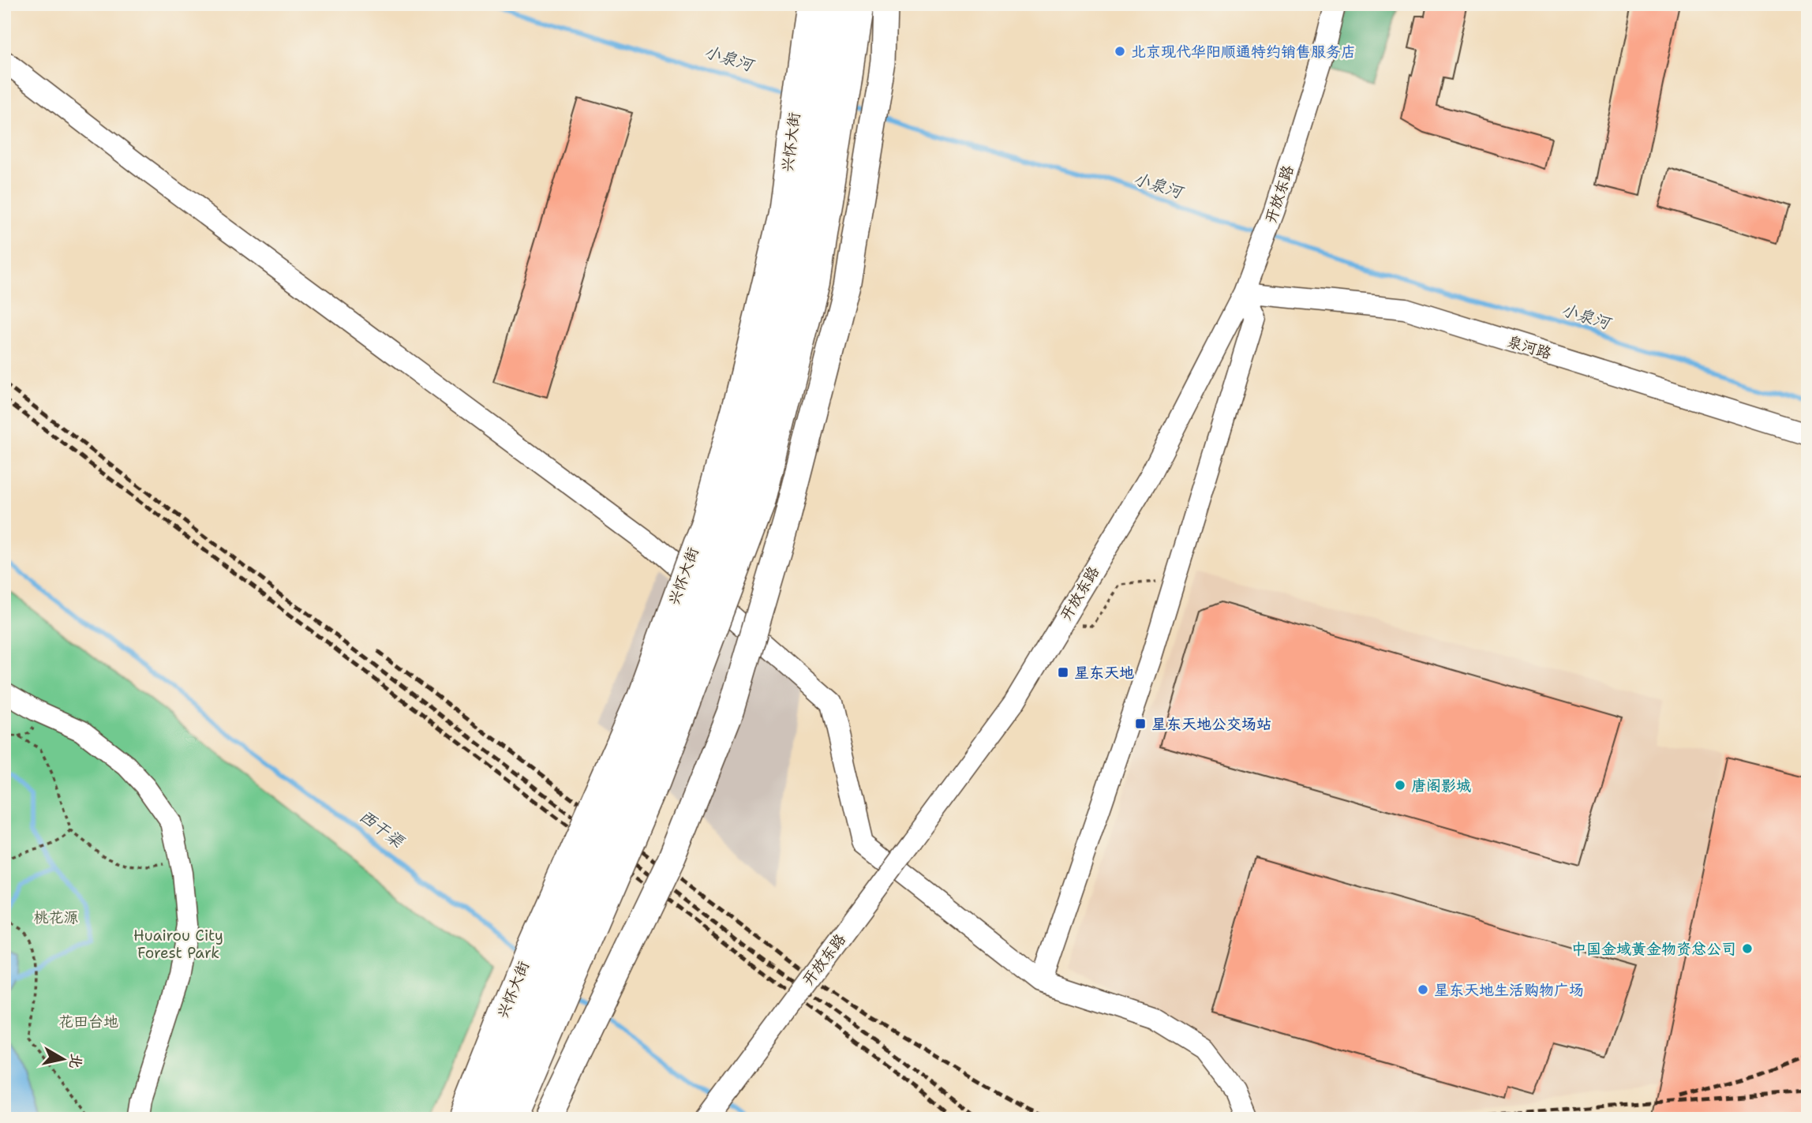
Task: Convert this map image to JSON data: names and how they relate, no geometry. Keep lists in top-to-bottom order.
{
  "streets": {
    "main road": ["兴怀大街"],
    "street": ["开放东路", "泉河路"]
  },
  "crossings": [
    ["开放东路", "泉河路"]
  ],
  "water": ["小泉河", "西干渠"],
  "parks": ["桃花源", "Huairou City Forest Park", "花田台地"],
  "places": {
    "other": [
      "北京现代华阳顺通特约销售服务店",
      "唐阁影城",
      "中国金域黄金物资总公司",
      "星东天地生活购物广场"
    ],
    "transit": ["星东天地", "星东天地公交场站"]
  },
  "north": "right"
}
